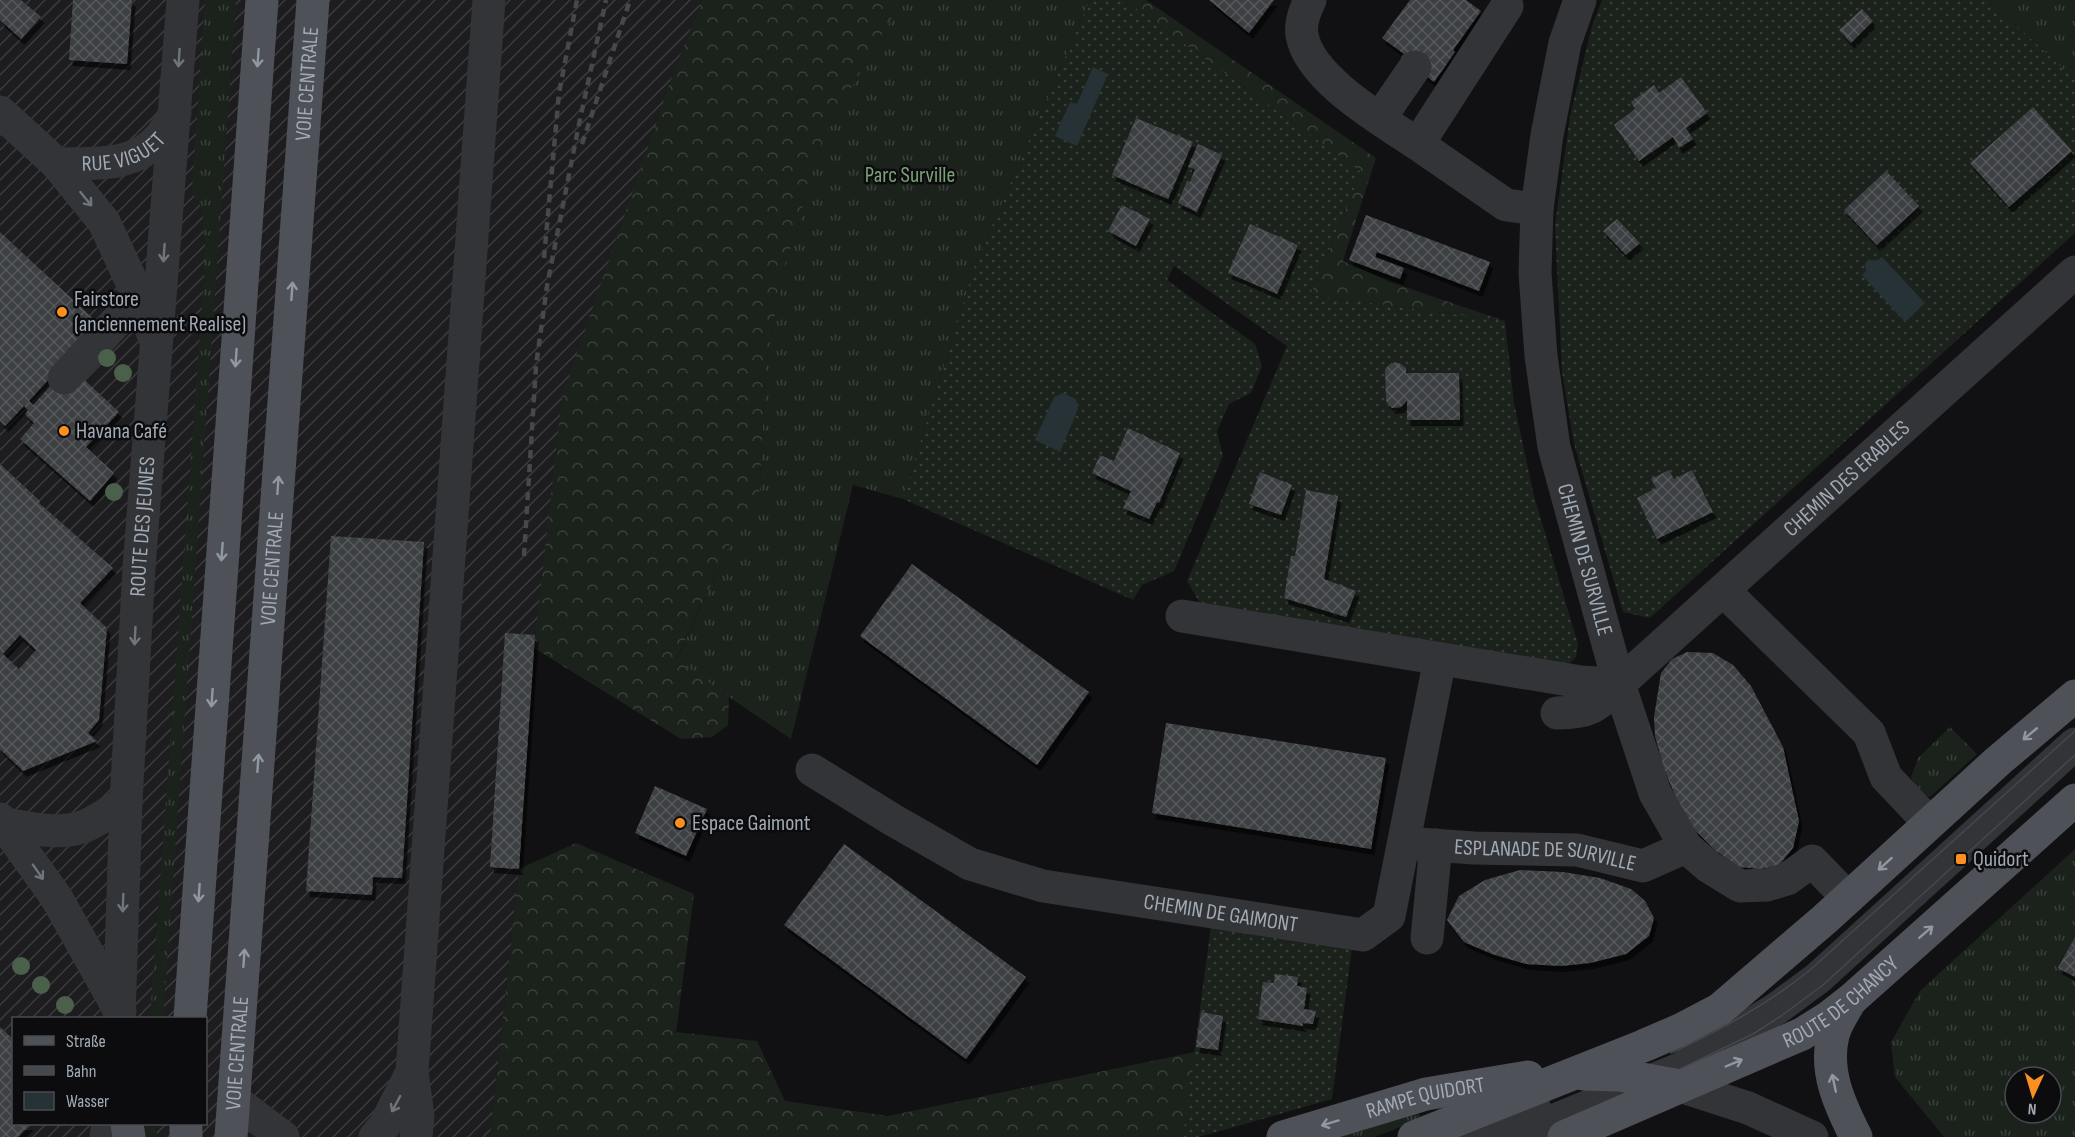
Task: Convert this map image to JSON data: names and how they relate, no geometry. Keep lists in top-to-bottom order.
{
  "streets": {
    "main road": ["VOIE CENTRALE", "ROUTE DE CHANCY", "RAMPE QUIDORT"],
    "street": [
      "RUE VIGUET",
      "CHEMIN DES ERABLES",
      "ROUTE DES JEUNES",
      "CHEMIN DE SURVILLE",
      "ESPLANADE DE SURVILLE",
      "CHEMIN DE GAIMONT"
    ]
  },
  "crossings": [
    ["RUE VIGUET", "ROUTE DES JEUNES"],
    ["CHEMIN DES ERABLES", "CHEMIN DE SURVILLE"],
    ["ESPLANADE DE SURVILLE", "CHEMIN DE GAIMONT"]
  ],
  "one_way": ["RUE VIGUET", "ROUTE DES JEUNES"],
  "parks": ["Parc Surville"],
  "places": {
    "other": ["Fairstore (anciennement Realise)", "Havana Café", "Espace Gaimont"],
    "transit": ["Quidort"]
  },
  "legend": ["Straße", "Bahn", "Wasser"],
  "north": "bottom"
}
